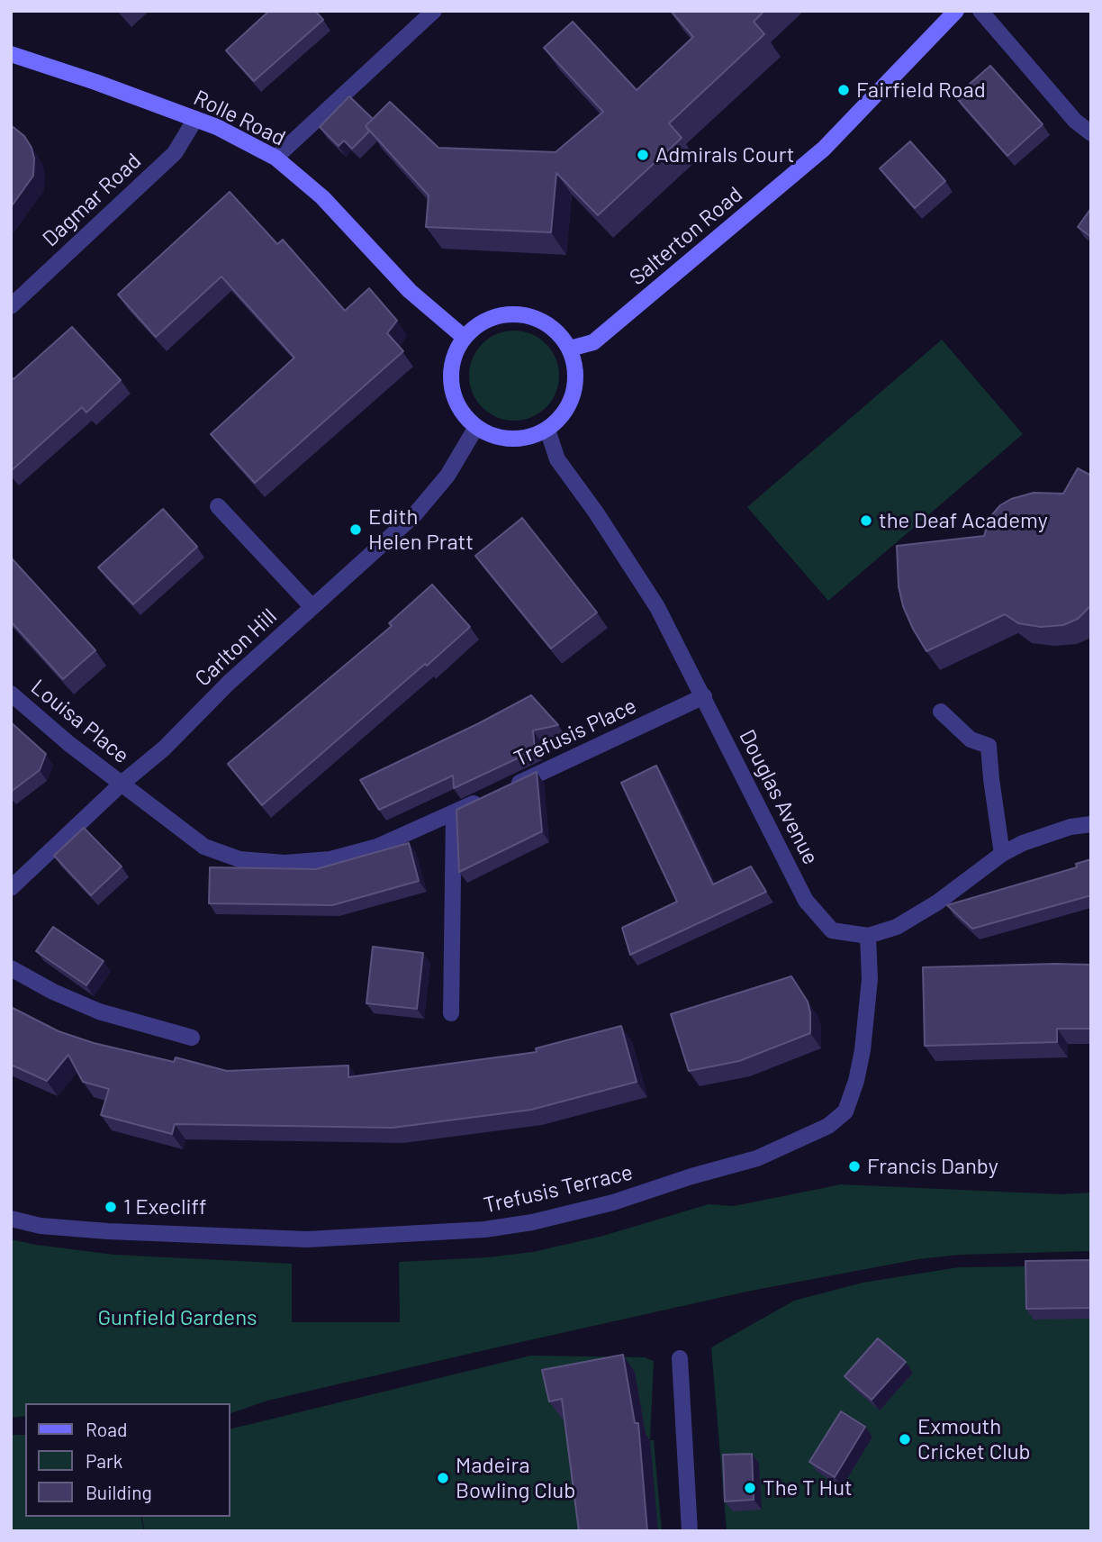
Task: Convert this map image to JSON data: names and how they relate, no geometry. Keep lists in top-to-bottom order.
{
  "streets": {
    "main road": ["Rolle Road", "Salterton Road"],
    "street": [
      "Dagmar Road",
      "Carlton Hill",
      "Louisa Place",
      "Trefusis Place",
      "Douglas Avenue",
      "Trefusis Terrace"
    ]
  },
  "crossings": [
    ["Rolle Road", "Dagmar Road"],
    ["Rolle Road", "Salterton Road"],
    ["Rolle Road", "Carlton Hill"],
    ["Rolle Road", "Douglas Avenue"],
    ["Salterton Road", "Carlton Hill"],
    ["Salterton Road", "Douglas Avenue"],
    ["Carlton Hill", "Louisa Place"],
    ["Carlton Hill", "Douglas Avenue"],
    ["Trefusis Place", "Douglas Avenue"],
    ["Douglas Avenue", "Trefusis Terrace"]
  ],
  "parks": ["Gunfield Gardens"],
  "places": [
    "Fairfield Road",
    "Admirals Court",
    "the Deaf Academy",
    "Edith Helen Pratt",
    "Francis Danby",
    "1 Execliff",
    "Exmouth Cricket Club",
    "Madeira Bowling Club",
    "The T Hut"
  ],
  "legend": ["Road", "Park", "Building"]
}
